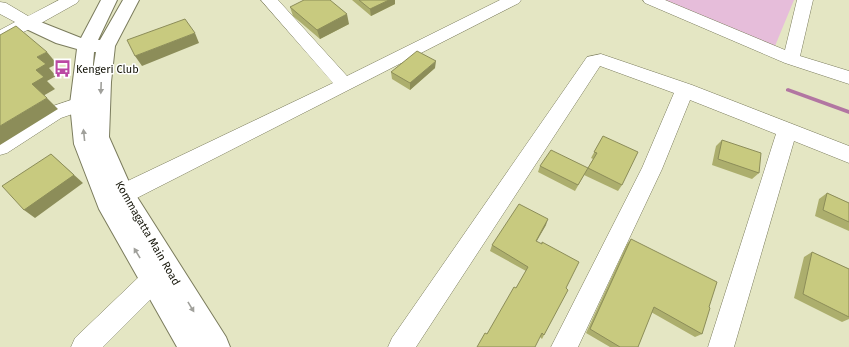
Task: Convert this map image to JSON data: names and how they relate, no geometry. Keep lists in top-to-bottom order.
{
  "streets": {
    "main road": ["Kommagatta Main Road"]
  },
  "places": {
    "bus stop": ["Kengeri Club"]
  }
}
